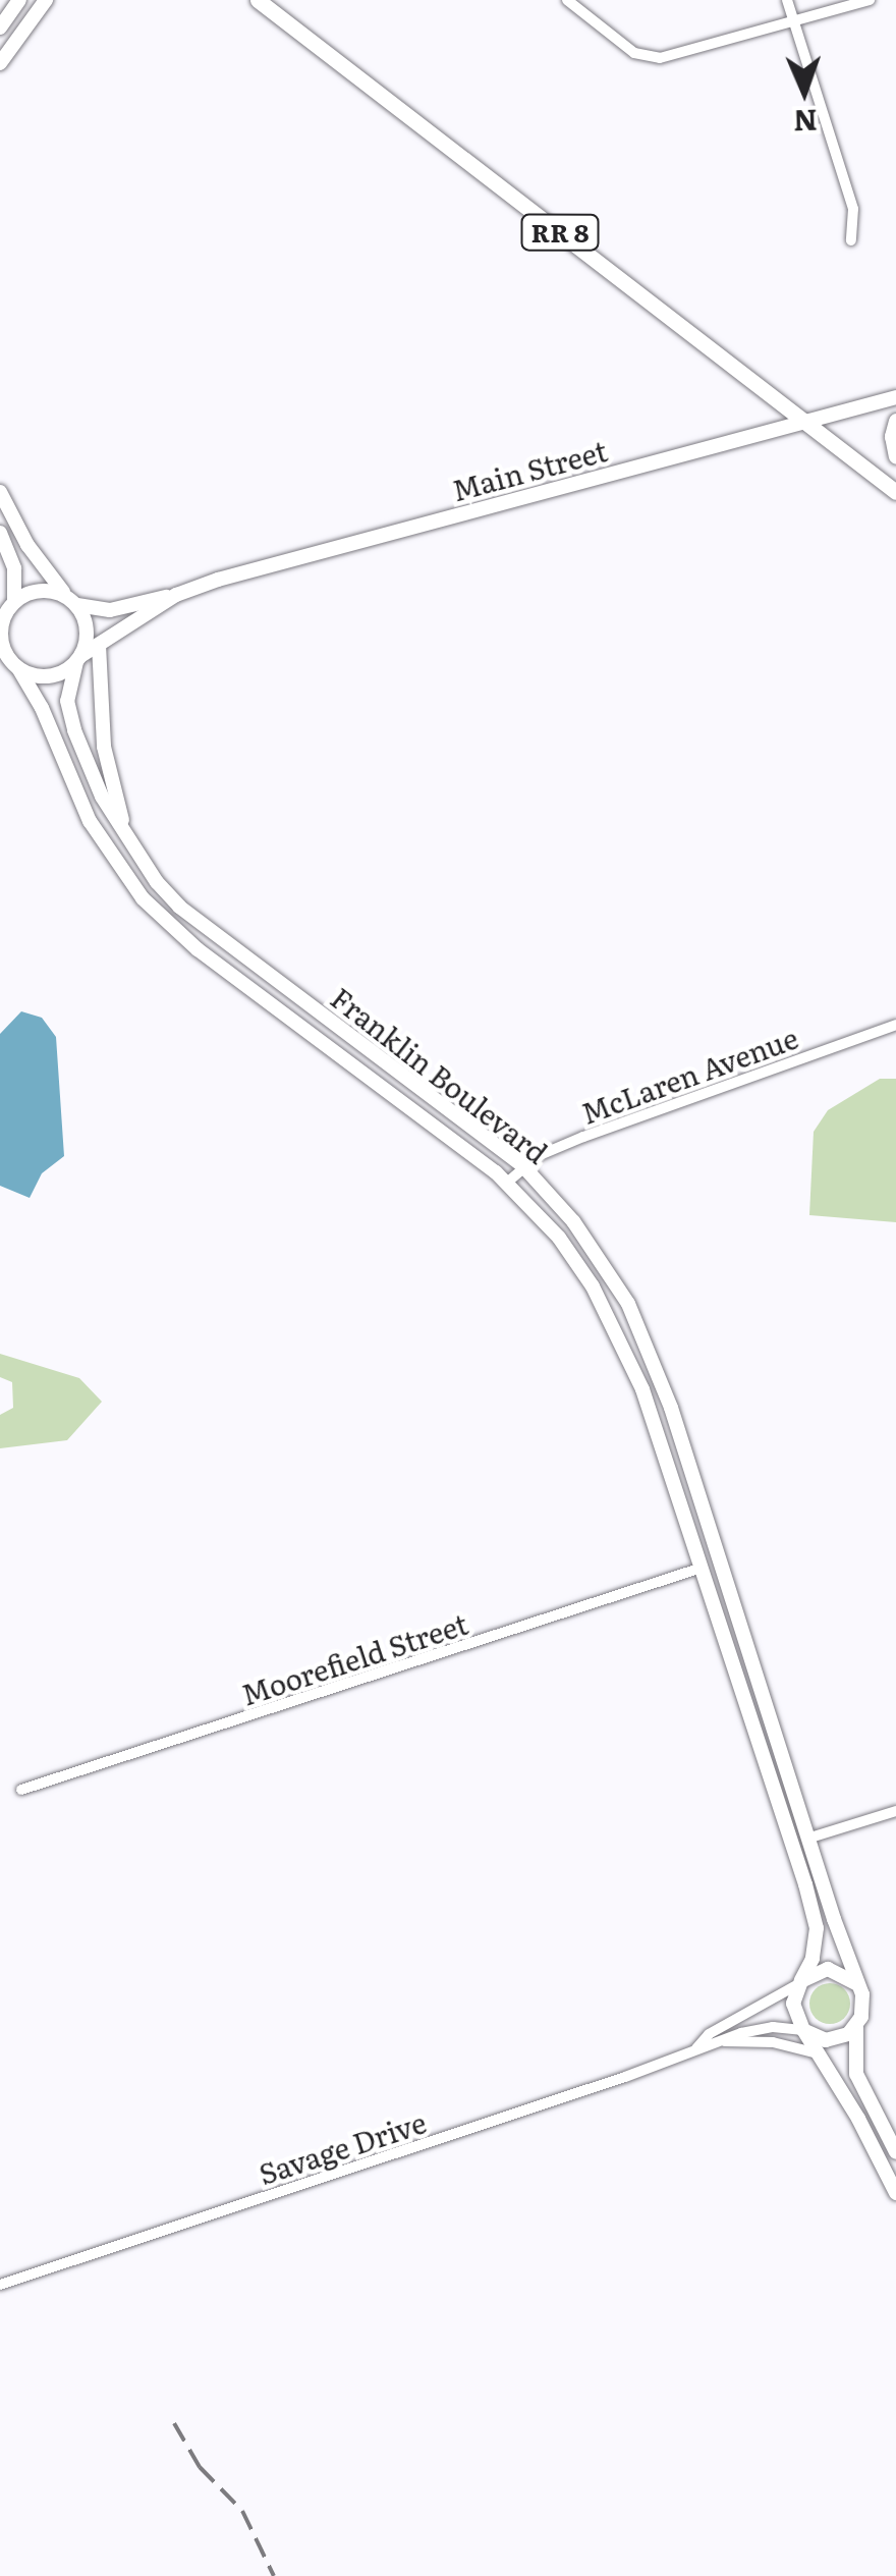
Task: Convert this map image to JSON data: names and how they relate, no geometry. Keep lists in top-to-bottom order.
{
  "streets": {
    "main road": ["RR 8", "Main Street", "Franklin Boulevard"],
    "street": ["McLaren Avenue", "Moorefield Street", "Savage Drive"]
  },
  "crossings": [
    ["RR 8", "Main Street"],
    ["Main Street", "Franklin Boulevard"],
    ["Franklin Boulevard", "McLaren Avenue"],
    ["Franklin Boulevard", "Moorefield Street"],
    ["Franklin Boulevard", "Savage Drive"]
  ],
  "north": "bottom"
}
